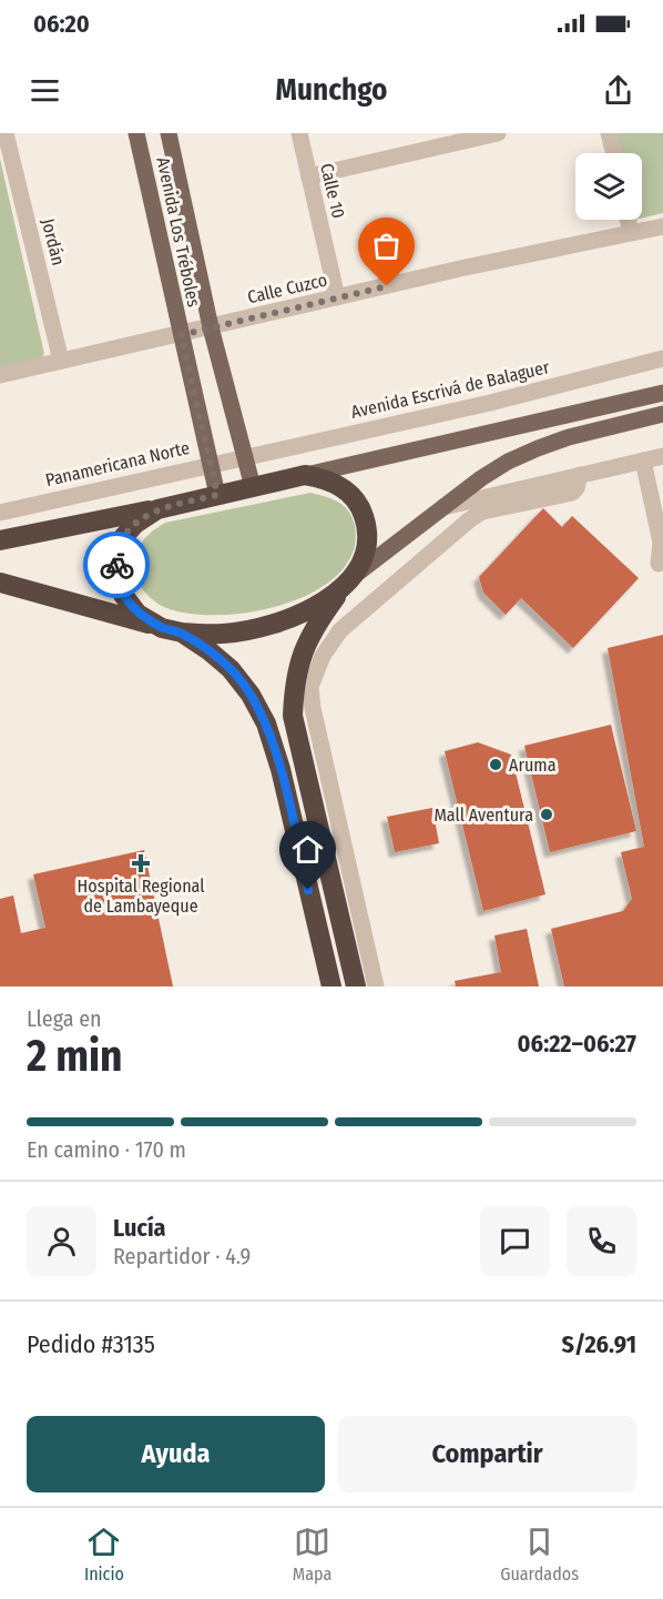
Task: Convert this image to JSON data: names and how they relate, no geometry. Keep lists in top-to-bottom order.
{
  "streets": {
    "main road": ["Avenida Los Tréboles"],
    "street": [
      "Calle 10",
      "Jordán",
      "Calle Cuzco",
      "Avenida Escrivá de Balaguer",
      "Panamericana Norte"
    ]
  },
  "crossings": [
    ["Calle 10", "Calle Cuzco"],
    ["Avenida Los Tréboles", "Calle Cuzco"],
    ["Avenida Los Tréboles", "Avenida Escrivá de Balaguer"],
    ["Avenida Los Tréboles", "Panamericana Norte"],
    ["Jordán", "Calle Cuzco"],
    ["Avenida Escrivá de Balaguer", "Panamericana Norte"]
  ],
  "places": {
    "other": ["Aruma", "Mall Aventura"],
    "health": ["Hospital Regional de Lambayeque"]
  },
  "page": {
    "status": "06:20",
    "header": "Munchgo",
    "heading": ["2 min", "Llega en", "06:22–06:27"],
    "panel": [
      "Lucía",
      "Repartidor · 4.9",
      "Pedido #3135",
      "S/26.91"
    ],
    "bar": "En camino · 170 m",
    "buttons": ["Ayuda", "Compartir"],
    "tabs": ["Inicio", "Mapa", "Guardados"]
  }
}
